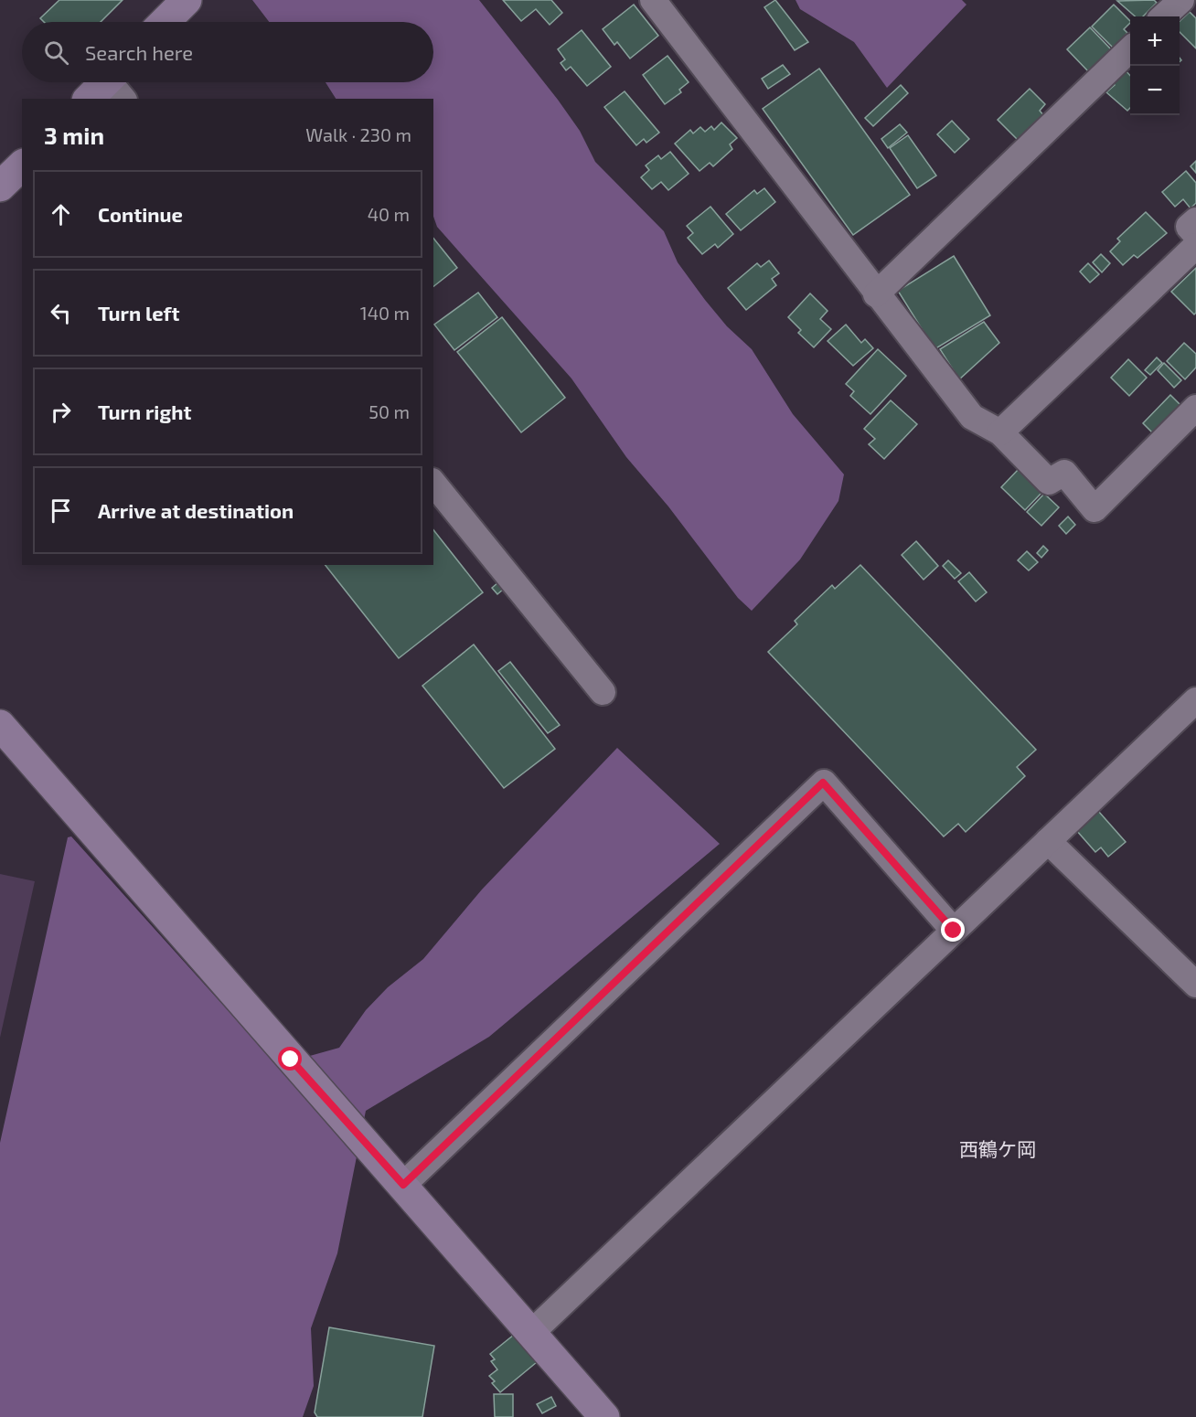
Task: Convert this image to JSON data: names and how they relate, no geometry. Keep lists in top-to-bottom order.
{
  "districts": ["西鶴ケ岡"],
  "page": {
    "map_buttons": ["+", "−"],
    "search": "Search here",
    "heading": ["3 min", "Walk · 230 m"],
    "list": [
      ["Continue", "40 m"],
      ["Turn left", "140 m"],
      ["Turn right", "50 m"],
      "Arrive at destination"
    ]
  }
}
